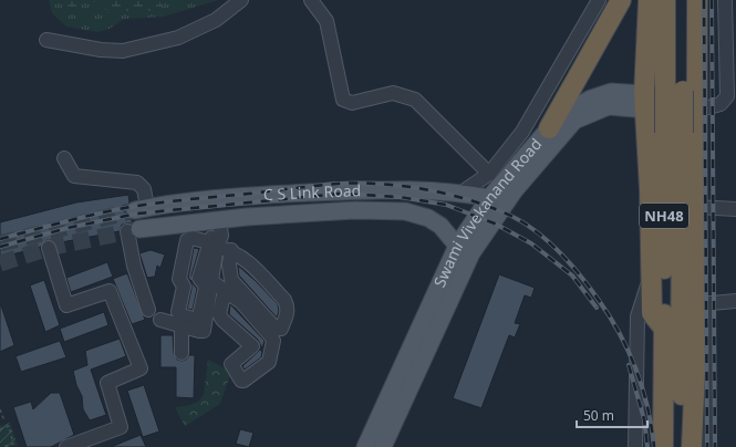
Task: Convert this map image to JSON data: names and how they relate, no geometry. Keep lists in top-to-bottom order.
{
  "streets": {
    "highway": ["NH48"],
    "main road": ["C S Link Road", "Swami Vivekanand Road"]
  },
  "crossings": [
    ["C S Link Road", "Swami Vivekanand Road"],
    ["Swami Vivekanand Road", "NH48"]
  ],
  "scale_bar": "50 m"
}
